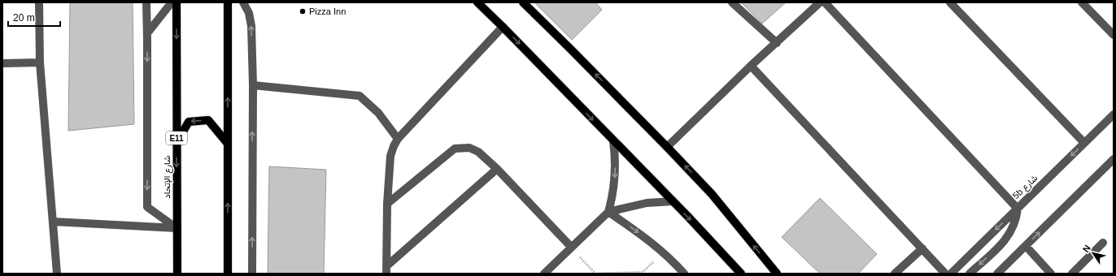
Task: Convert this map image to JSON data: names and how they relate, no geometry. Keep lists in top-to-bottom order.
{
  "streets": {
    "main road": ["E11", "شارع الإتحاد"],
    "street": ["5b شارع"]
  },
  "places": ["Pizza Inn"],
  "scale_bar": "20 m",
  "north": "top left"
}
